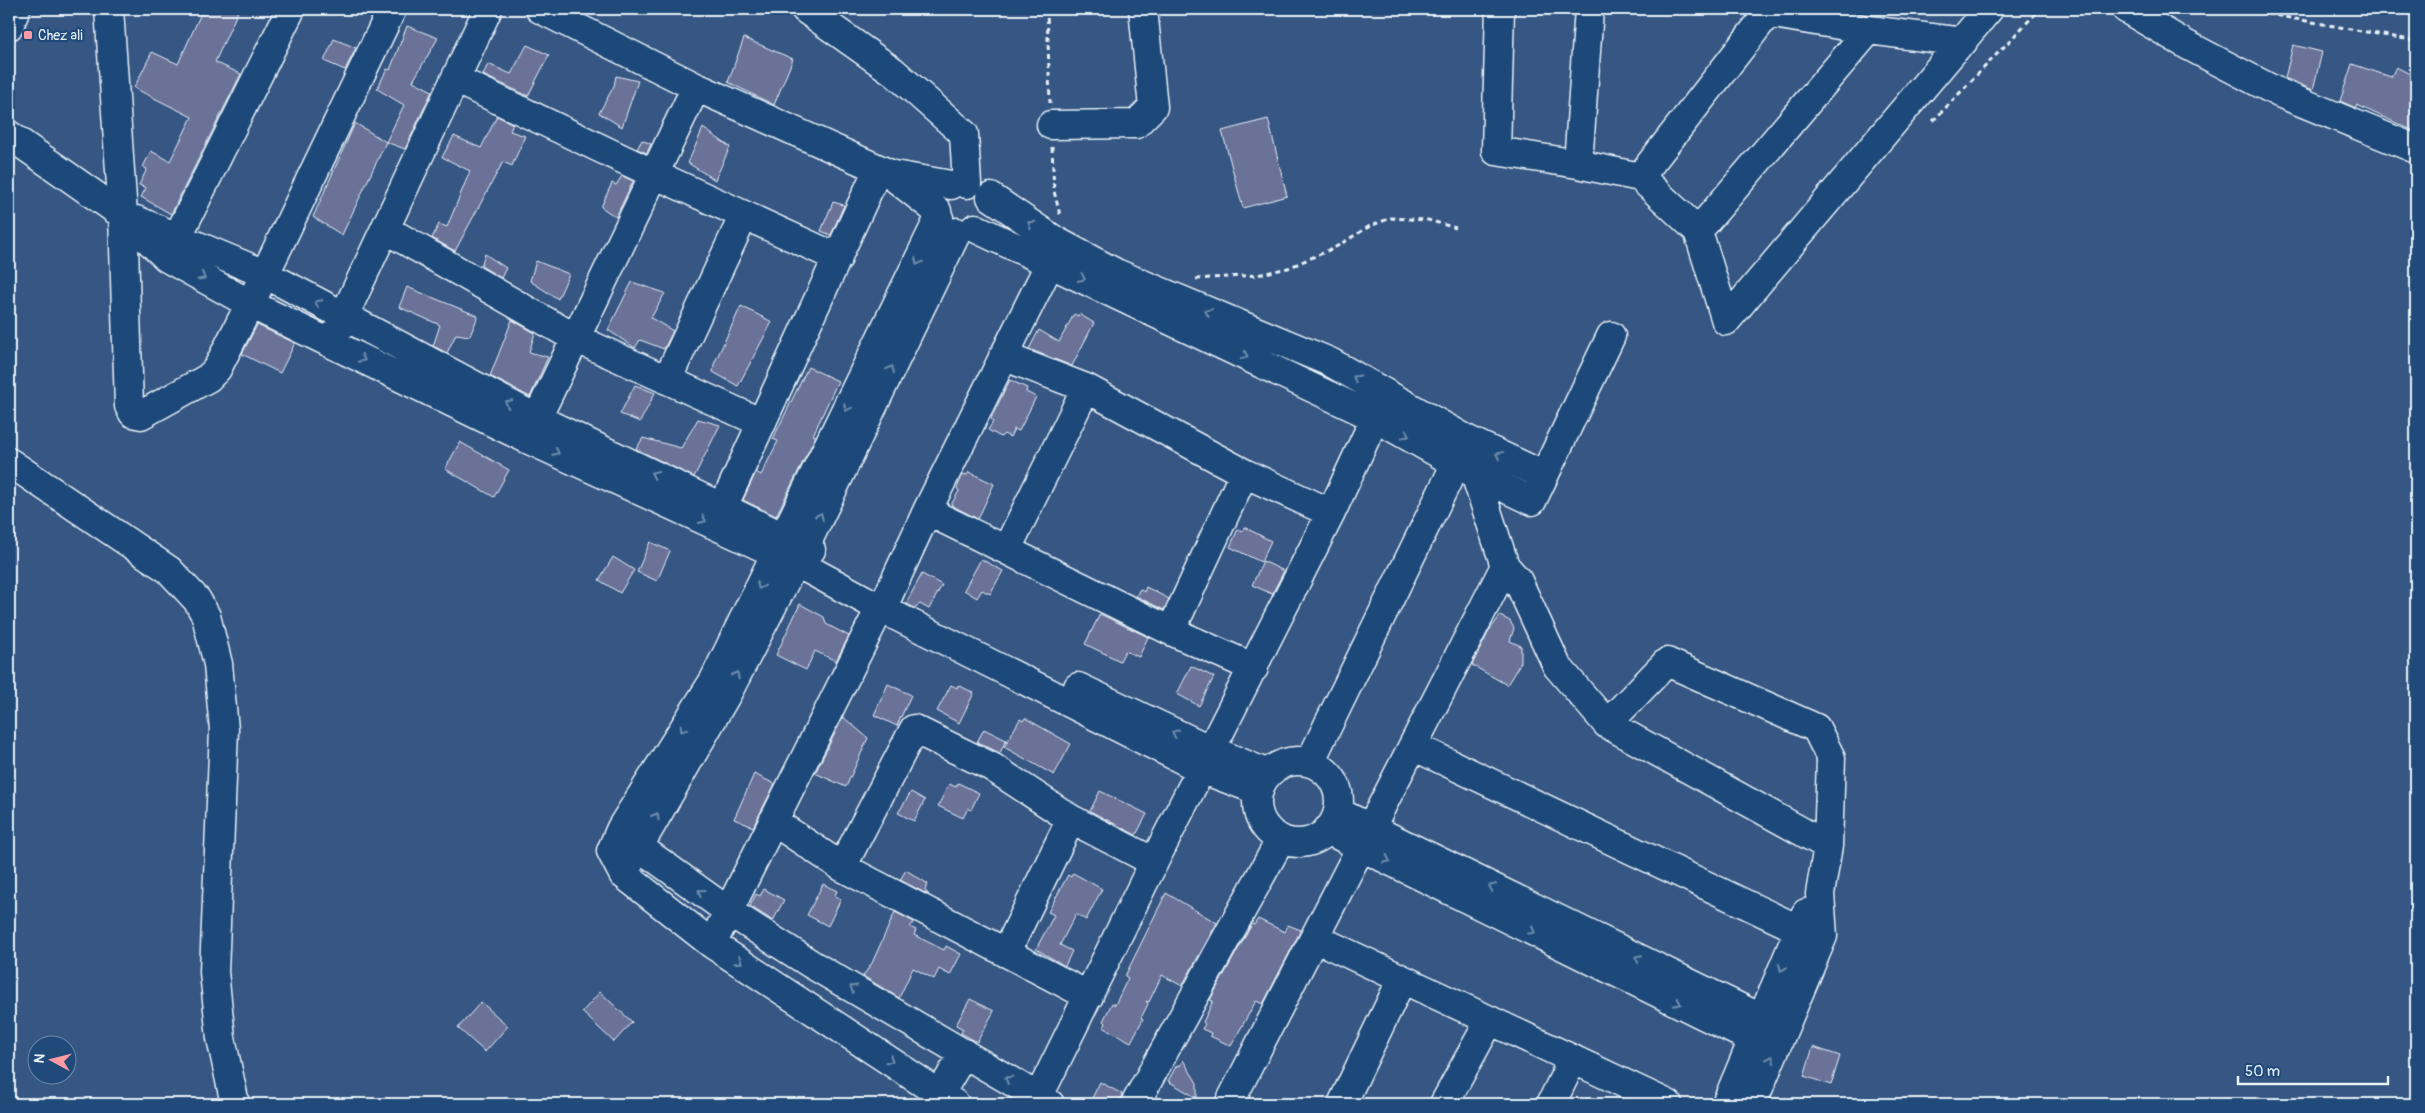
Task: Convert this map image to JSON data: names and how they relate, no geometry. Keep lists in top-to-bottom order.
{
  "places": {
    "transit": ["Chez ali"]
  },
  "scale_bar": "50 m",
  "north": "left"
}
